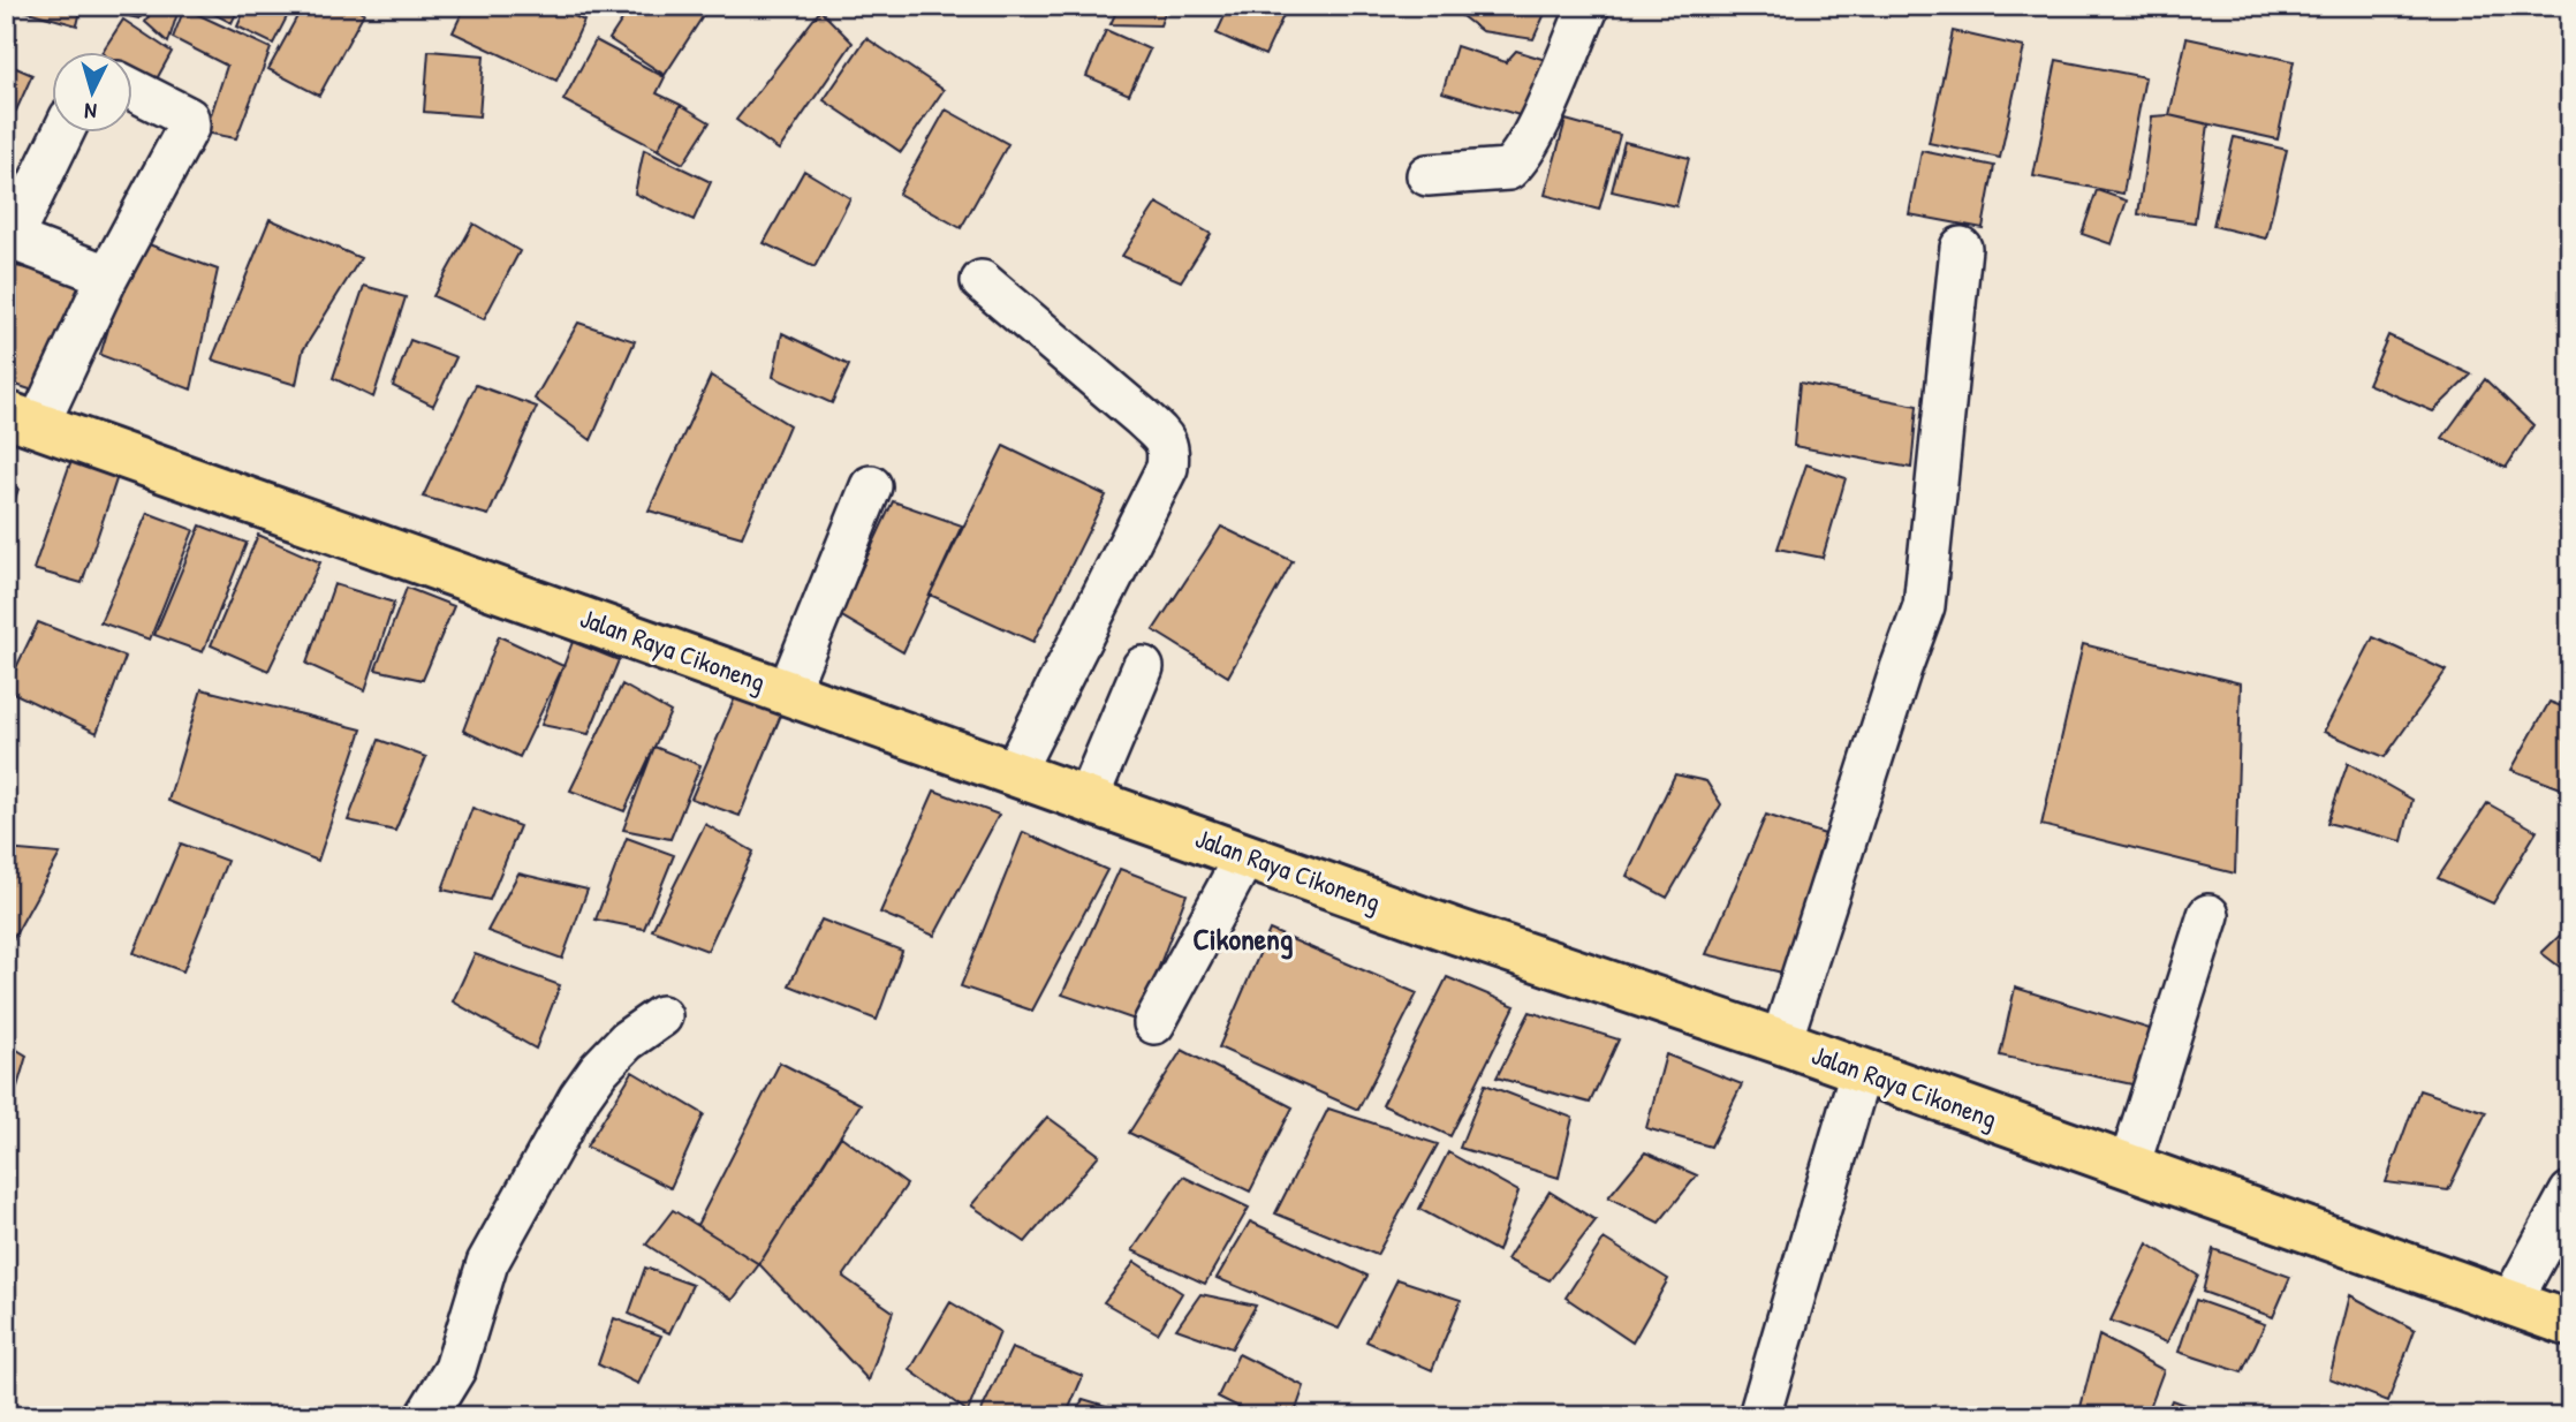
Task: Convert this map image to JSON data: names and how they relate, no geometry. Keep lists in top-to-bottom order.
{
  "streets": {
    "highway": ["Jalan Raya Cikoneng"]
  },
  "districts": ["Cikoneng"],
  "north": "bottom"
}
